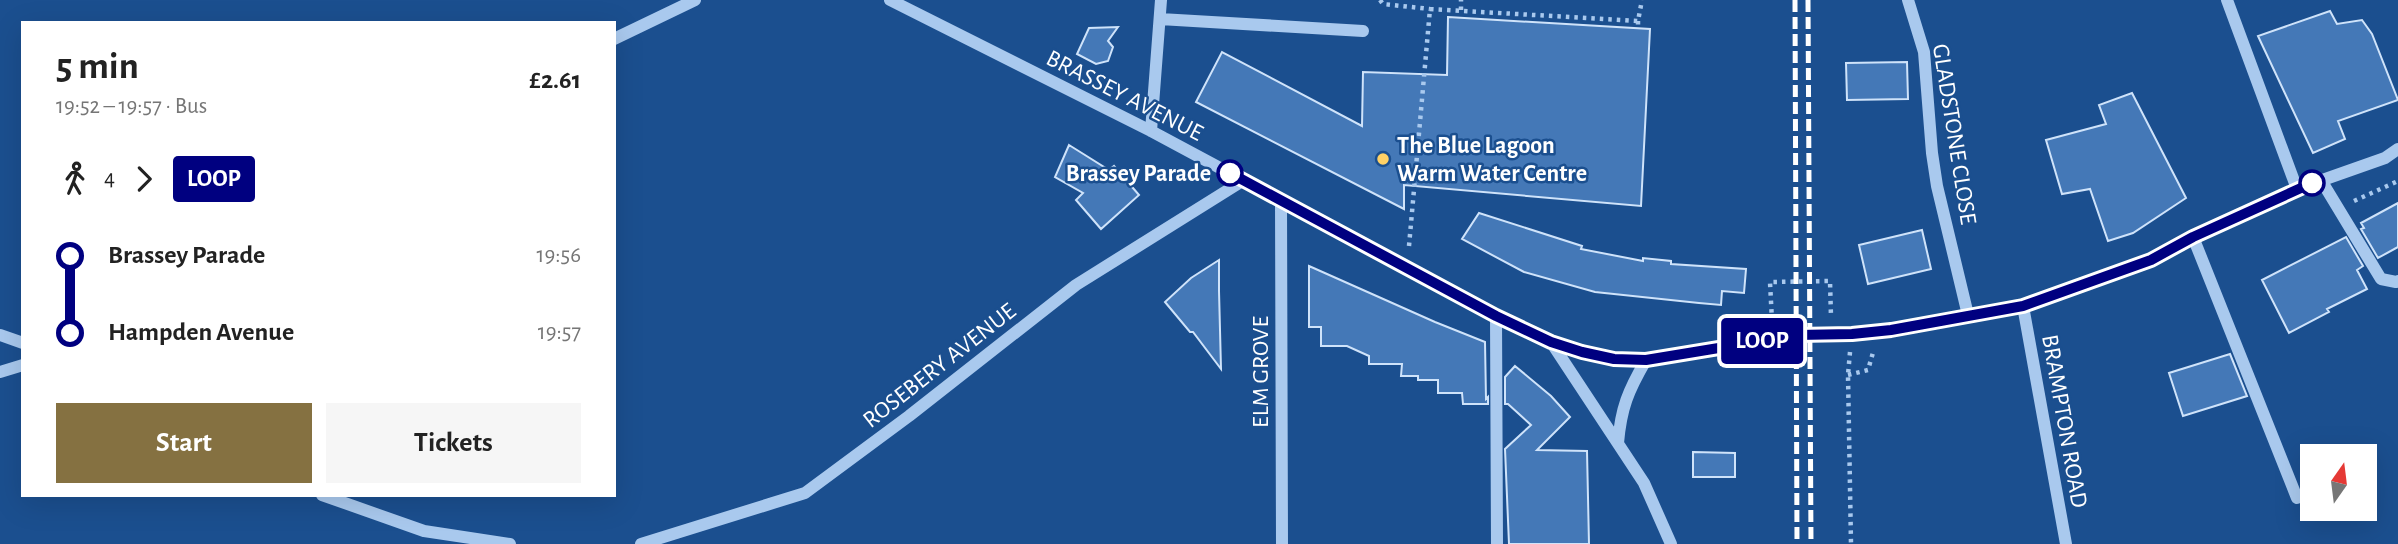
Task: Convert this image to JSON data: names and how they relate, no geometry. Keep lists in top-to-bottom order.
{
  "streets": {
    "street": [
      "BRASSEY AVENUE",
      "GLADSTONE CLOSE",
      "ROSEBERY AVENUE",
      "ELM GROVE",
      "BRAMPTON ROAD"
    ]
  },
  "crossings": [
    ["BRASSEY AVENUE", "GLADSTONE CLOSE"],
    ["BRASSEY AVENUE", "ROSEBERY AVENUE"],
    ["BRASSEY AVENUE", "ELM GROVE"],
    ["BRASSEY AVENUE", "BRAMPTON ROAD"]
  ],
  "places": ["The Blue Lagoon Warm Water Centre", "Brassey Parade"],
  "lines": ["bus line LOOP"],
  "north": "top",
  "page": {
    "on_map": "LOOP",
    "heading": ["5 min", "19:52 – 19:57 · Bus", "£2.61"],
    "legs": ["4", "LOOP"],
    "list": [
      {
        "name": "Brassey Parade",
        "value": "19:56"
      },
      {
        "name": "Hampden Avenue",
        "value": "19:57"
      }
    ],
    "buttons": ["Start", "Tickets"]
  }
}
